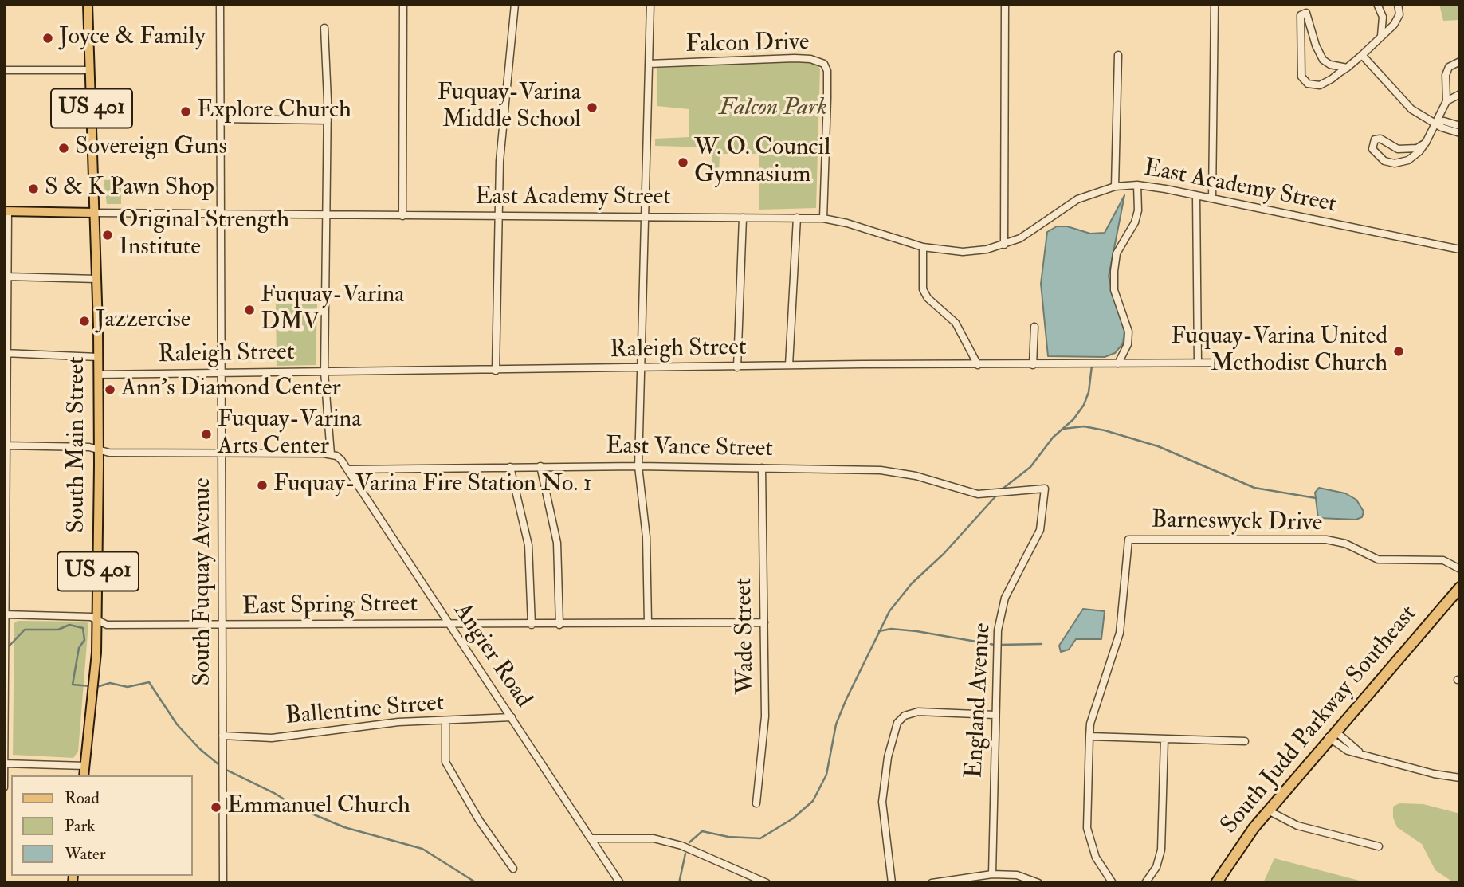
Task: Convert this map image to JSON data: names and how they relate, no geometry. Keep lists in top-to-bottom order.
{
  "streets": {
    "highway": ["South Judd Parkway Southeast"],
    "main road": ["US 401", "South Main Street"],
    "street": [
      "Falcon Drive",
      "East Academy Street",
      "Raleigh Street",
      "East Vance Street",
      "Barneswyck Drive",
      "South Fuquay Avenue",
      "East Spring Street",
      "Wade Street",
      "Angier Road",
      "England Avenue",
      "Ballentine Street"
    ]
  },
  "crossings": [
    ["Falcon Drive", "East Academy Street"],
    ["US 401", "East Academy Street"],
    ["US 401", "South Main Street"],
    ["East Academy Street", "South Main Street"],
    ["East Academy Street", "South Fuquay Avenue"],
    ["Raleigh Street", "South Main Street"],
    ["Raleigh Street", "South Fuquay Avenue"],
    ["South Main Street", "East Spring Street"],
    ["East Vance Street", "Wade Street"],
    ["East Vance Street", "Angier Road"],
    ["East Vance Street", "England Avenue"],
    ["South Fuquay Avenue", "East Spring Street"],
    ["South Fuquay Avenue", "Ballentine Street"],
    ["East Spring Street", "Wade Street"],
    ["East Spring Street", "Angier Road"],
    ["Angier Road", "Ballentine Street"]
  ],
  "parks": ["Falcon Park"],
  "places": [
    "Joyce & Family",
    "Fuquay-Varina Middle School",
    "Explore Church",
    "Sovereign Guns",
    "W. O. Council Gymnasium",
    "S & K Pawn Shop",
    "Original Strength Institute",
    "Fuquay-Varina DMV",
    "Jazzercise",
    "Fuquay-Varina United Methodist Church",
    "Ann's Diamond Center",
    "Fuquay-Varina Arts Center",
    "Fuquay-Varina Fire Station No. 1",
    "Emmanuel Church"
  ],
  "legend": ["Road", "Park", "Water"]
}
